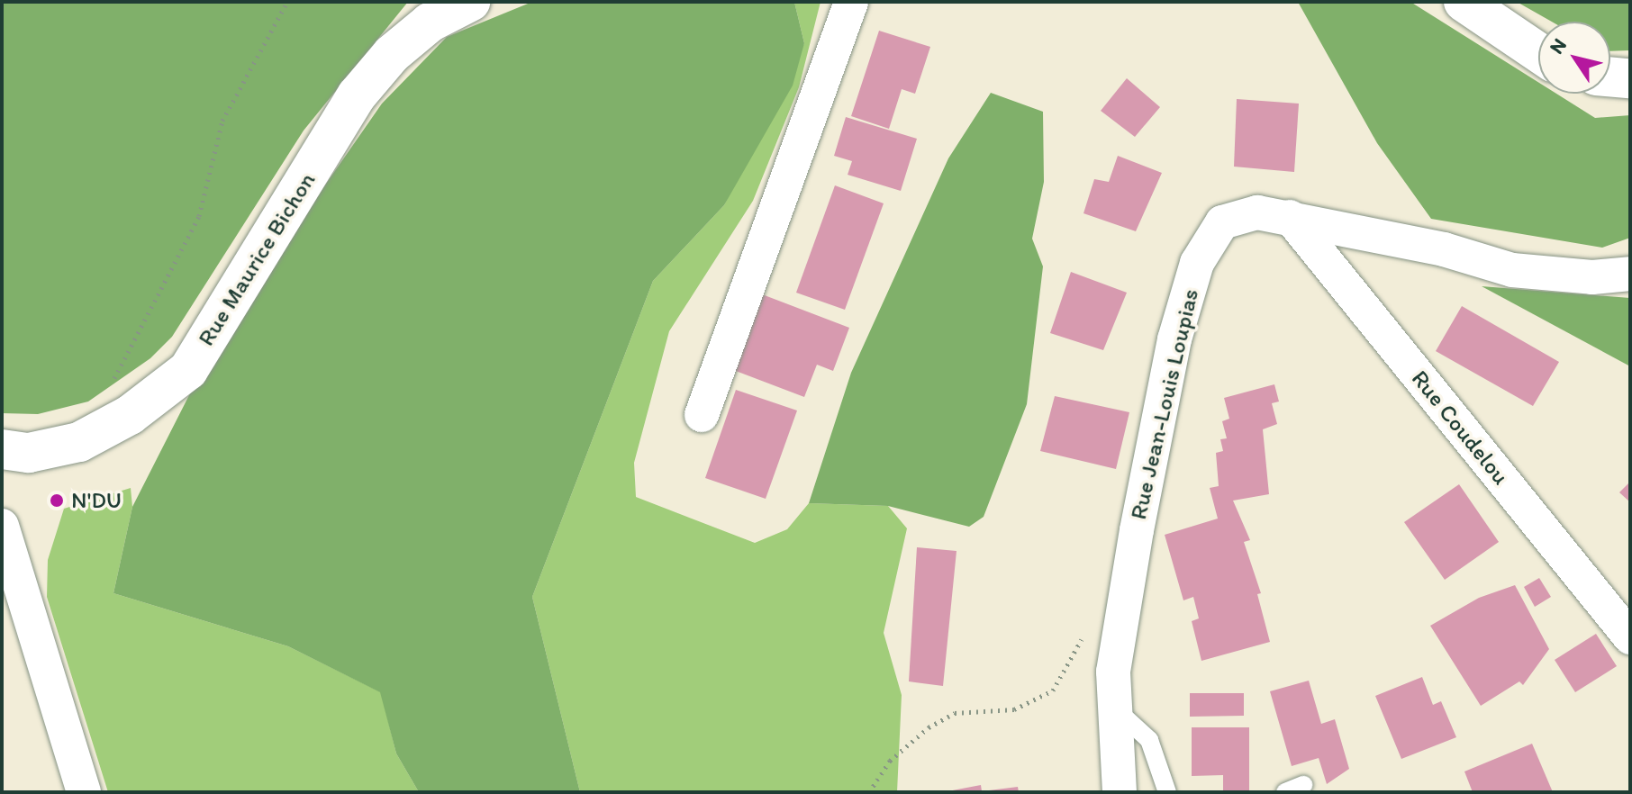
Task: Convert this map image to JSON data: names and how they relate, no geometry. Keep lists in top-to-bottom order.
{
  "streets": {
    "street": ["Rue Maurice Bichon", "Rue Jean-Louis Loupias", "Rue Coudelou"]
  },
  "crossings": [
    ["Rue Jean-Louis Loupias", "Rue Coudelou"]
  ],
  "places": ["N'DU"],
  "north": "top left"
}
